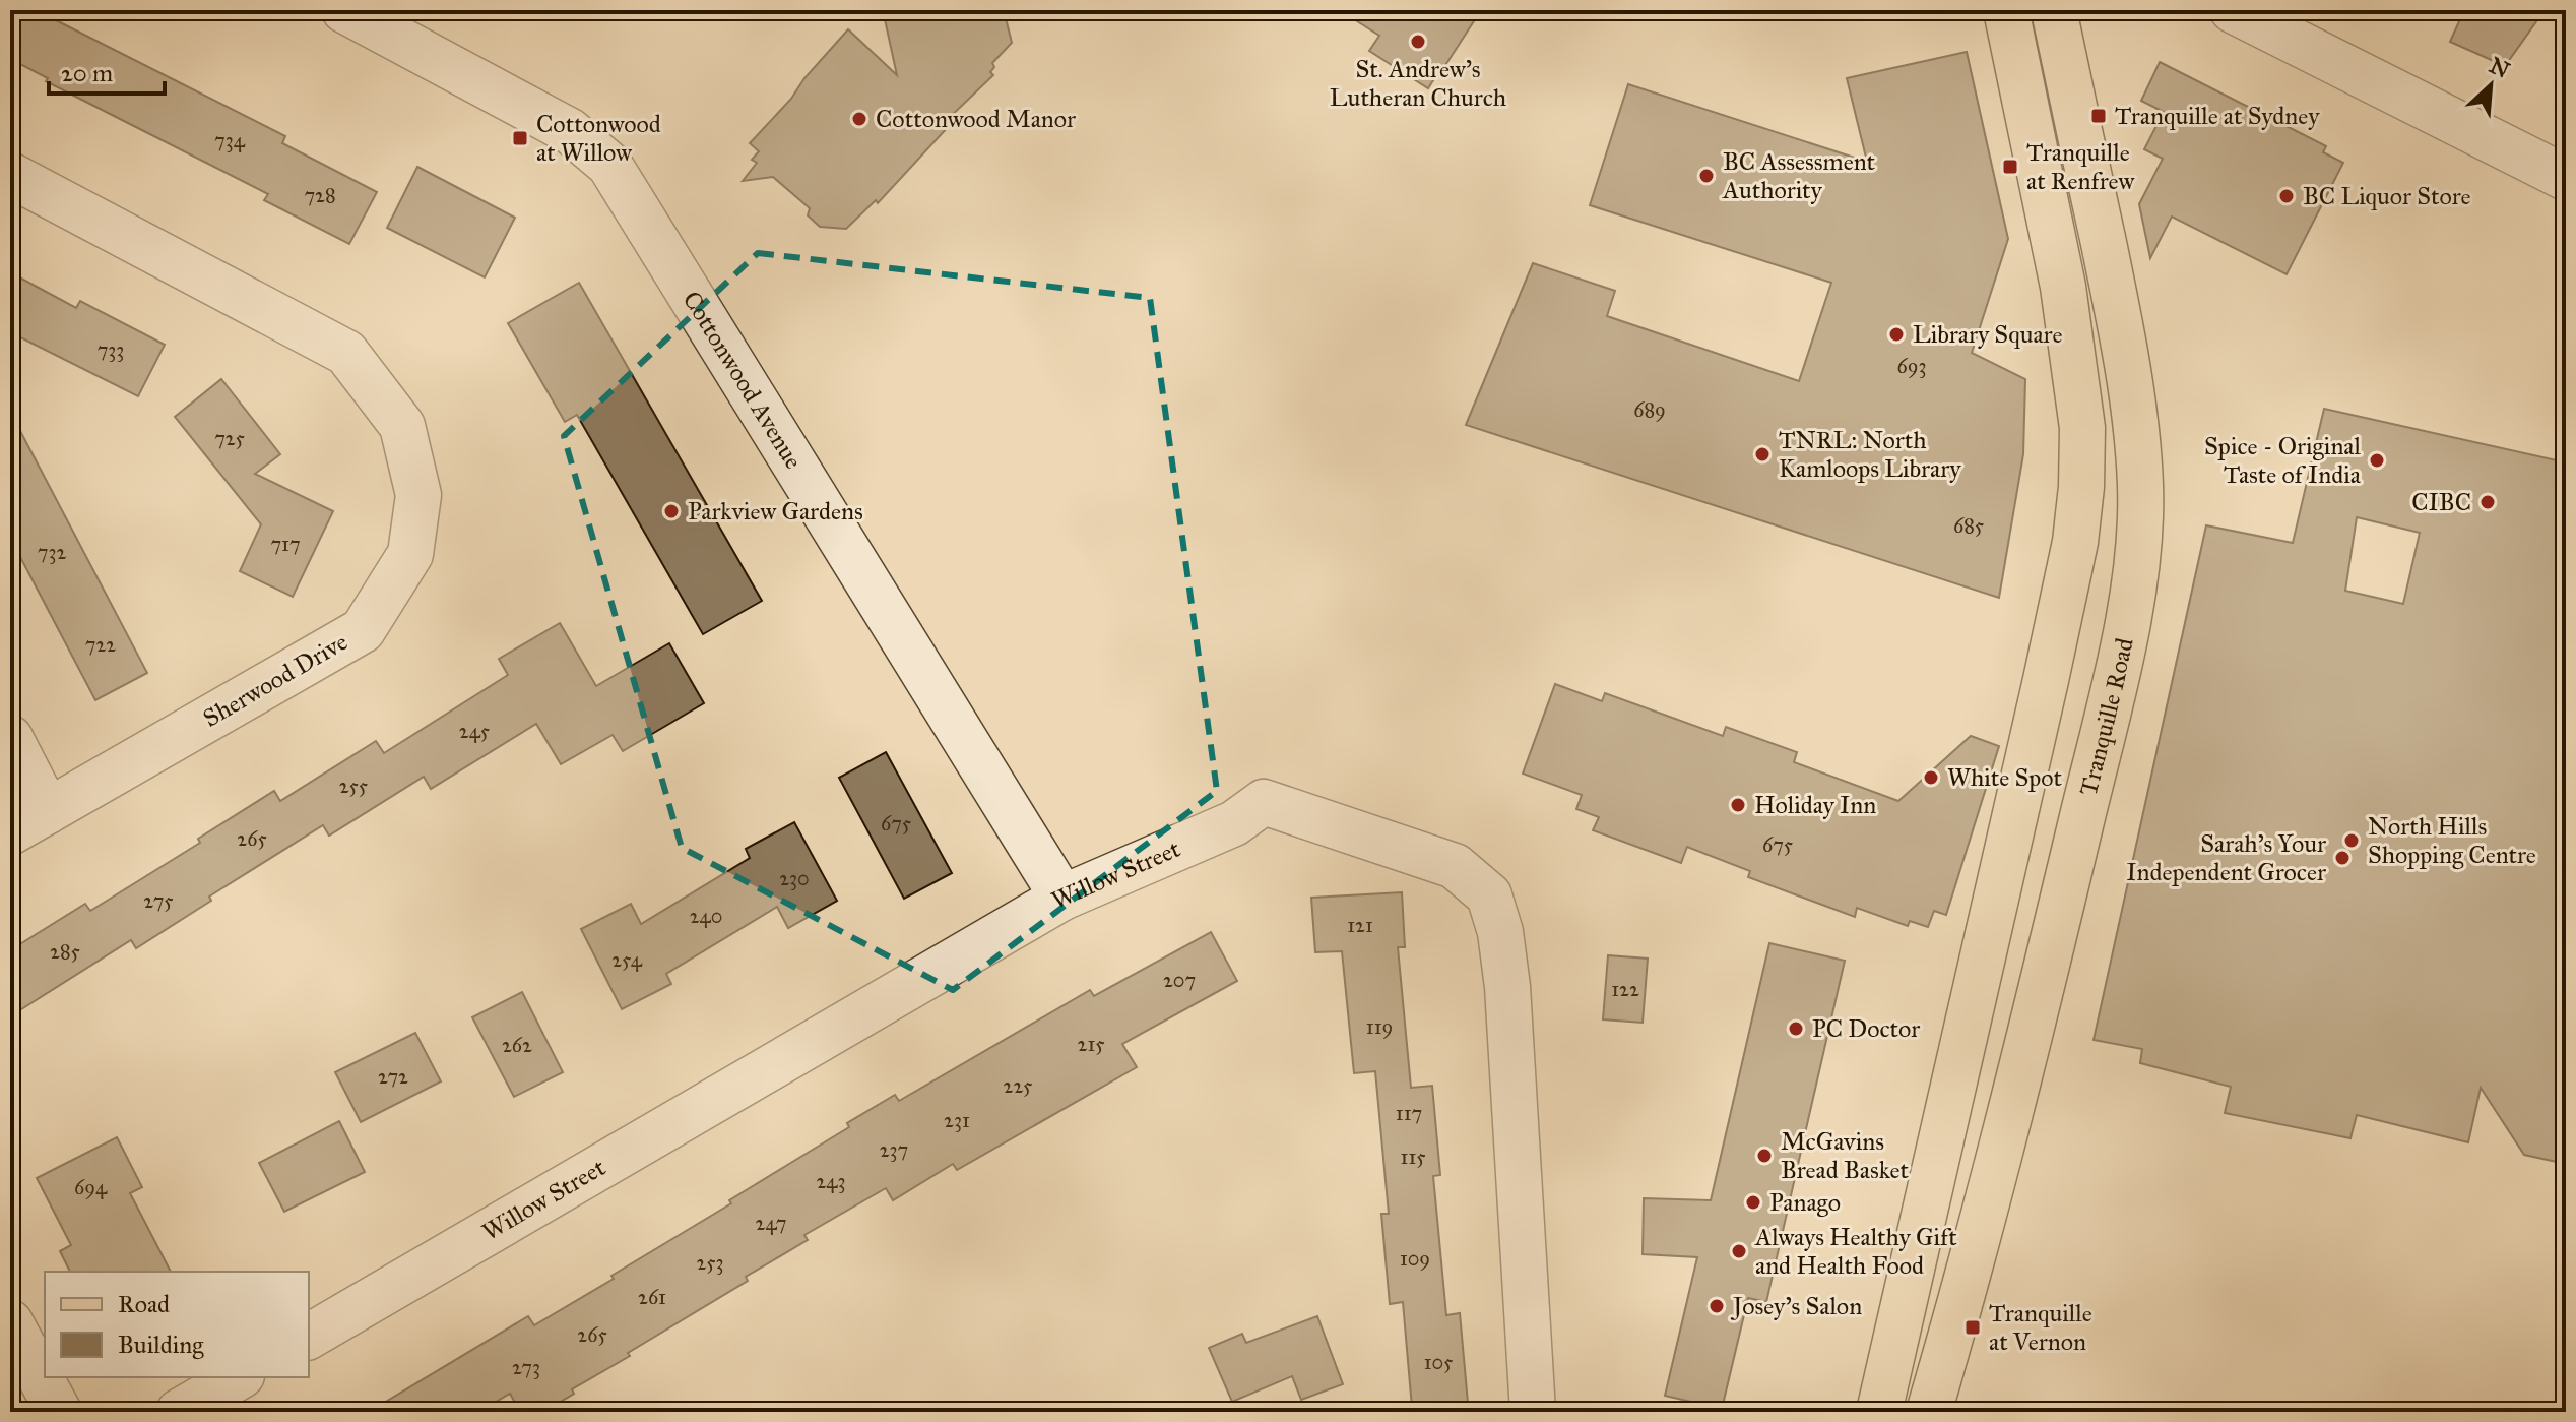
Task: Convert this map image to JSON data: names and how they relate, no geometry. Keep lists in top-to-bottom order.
{
  "streets": {
    "main road": ["Tranquille Road"],
    "street": ["Cottonwood Avenue", "Sherwood Drive", "Willow Street"]
  },
  "crossings": [
    ["Cottonwood Avenue", "Willow Street"]
  ],
  "places": {
    "other": [
      "St. Andrew’s Lutheran Church",
      "Cottonwood Manor",
      "BC Assessment Authority",
      "BC Liquor Store",
      "Library Square",
      "TNRL: North Kamloops Library",
      "Spice - Original Taste of India",
      "CIBC",
      "Parkview Gardens",
      "White Spot",
      "Holiday Inn",
      "North Hills Shopping Centre",
      "Sarah's Your Independent Grocer",
      "PC Doctor",
      "McGavins Bread Basket",
      "Panago",
      "Always Healthy Gift and Health Food",
      "Josey's Salon"
    ],
    "transit": [
      "Tranquille at Sydney",
      "Cottonwood at Willow",
      "Tranquille at Renfrew",
      "Tranquille at Vernon"
    ]
  },
  "house_numbers": [
    "734",
    "728",
    "733",
    "693",
    "689",
    "725",
    "685",
    "717",
    "732",
    "722",
    "245",
    "255",
    "675",
    "265",
    "675",
    "230",
    "275",
    "240",
    "121",
    "285",
    "254",
    "207",
    "122",
    "119",
    "215",
    "262",
    "272",
    "225",
    "117",
    "231",
    "237",
    "115",
    "243",
    "694",
    "247",
    "109",
    "253",
    "261",
    "265",
    "105",
    "273"
  ],
  "legend": ["Road", "Building"],
  "scale_bar": "20 m",
  "north": "top right"
}
